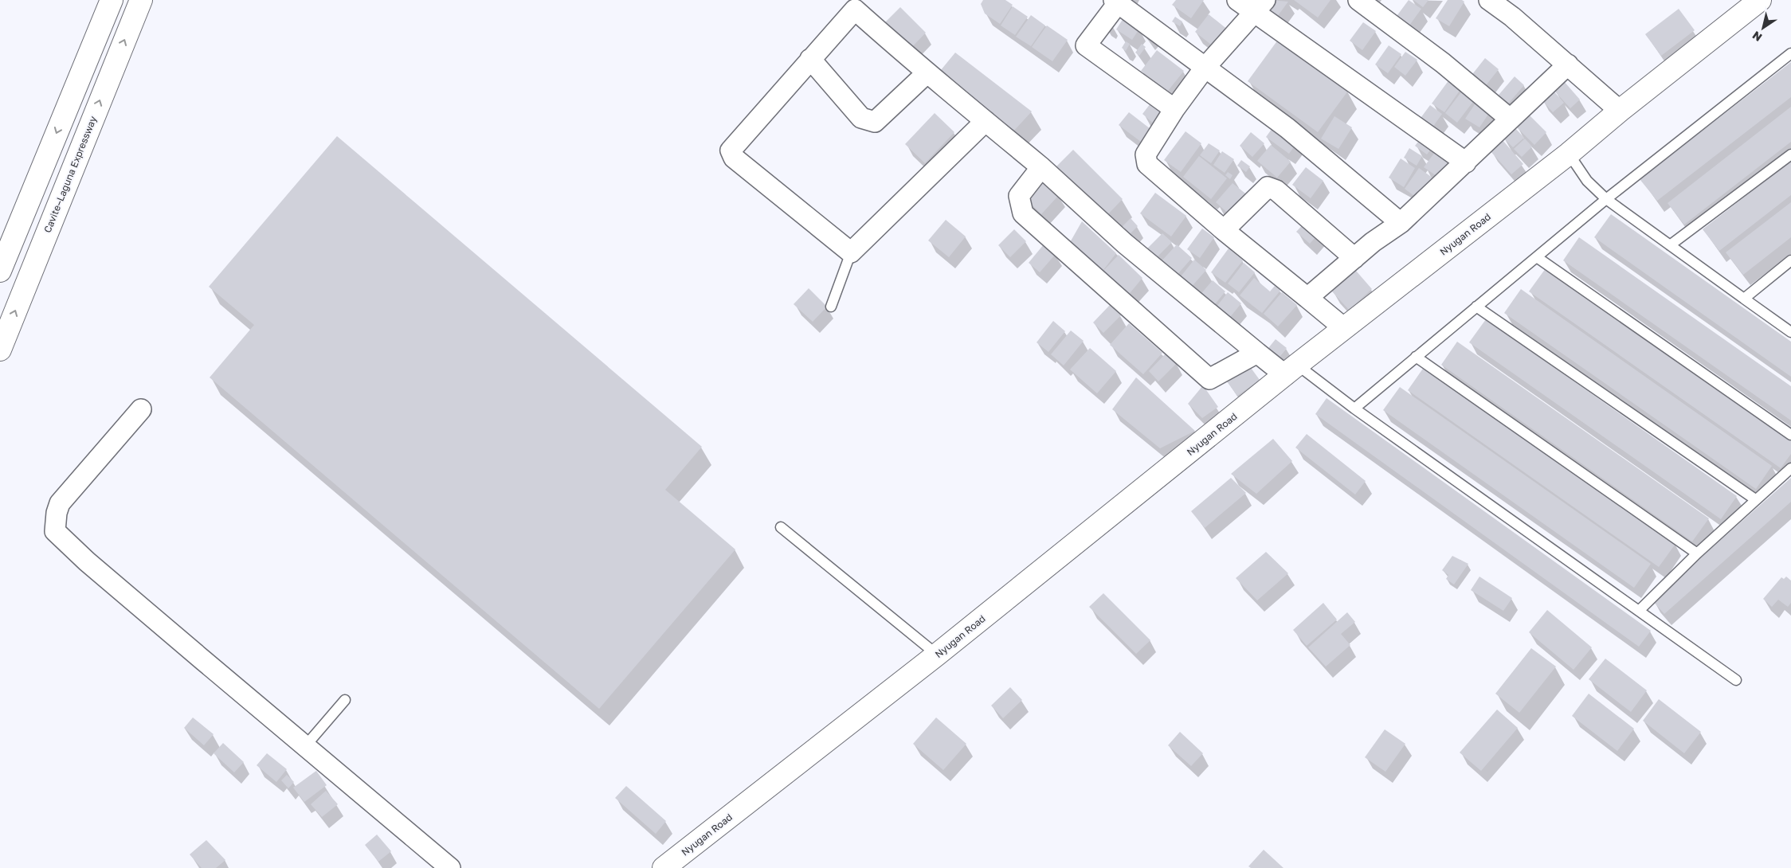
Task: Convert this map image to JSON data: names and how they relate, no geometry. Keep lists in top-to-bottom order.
{
  "streets": {
    "main road": ["Cavite–Laguna Expressway", "Nyugan Road"]
  },
  "north": "bottom left"
}
